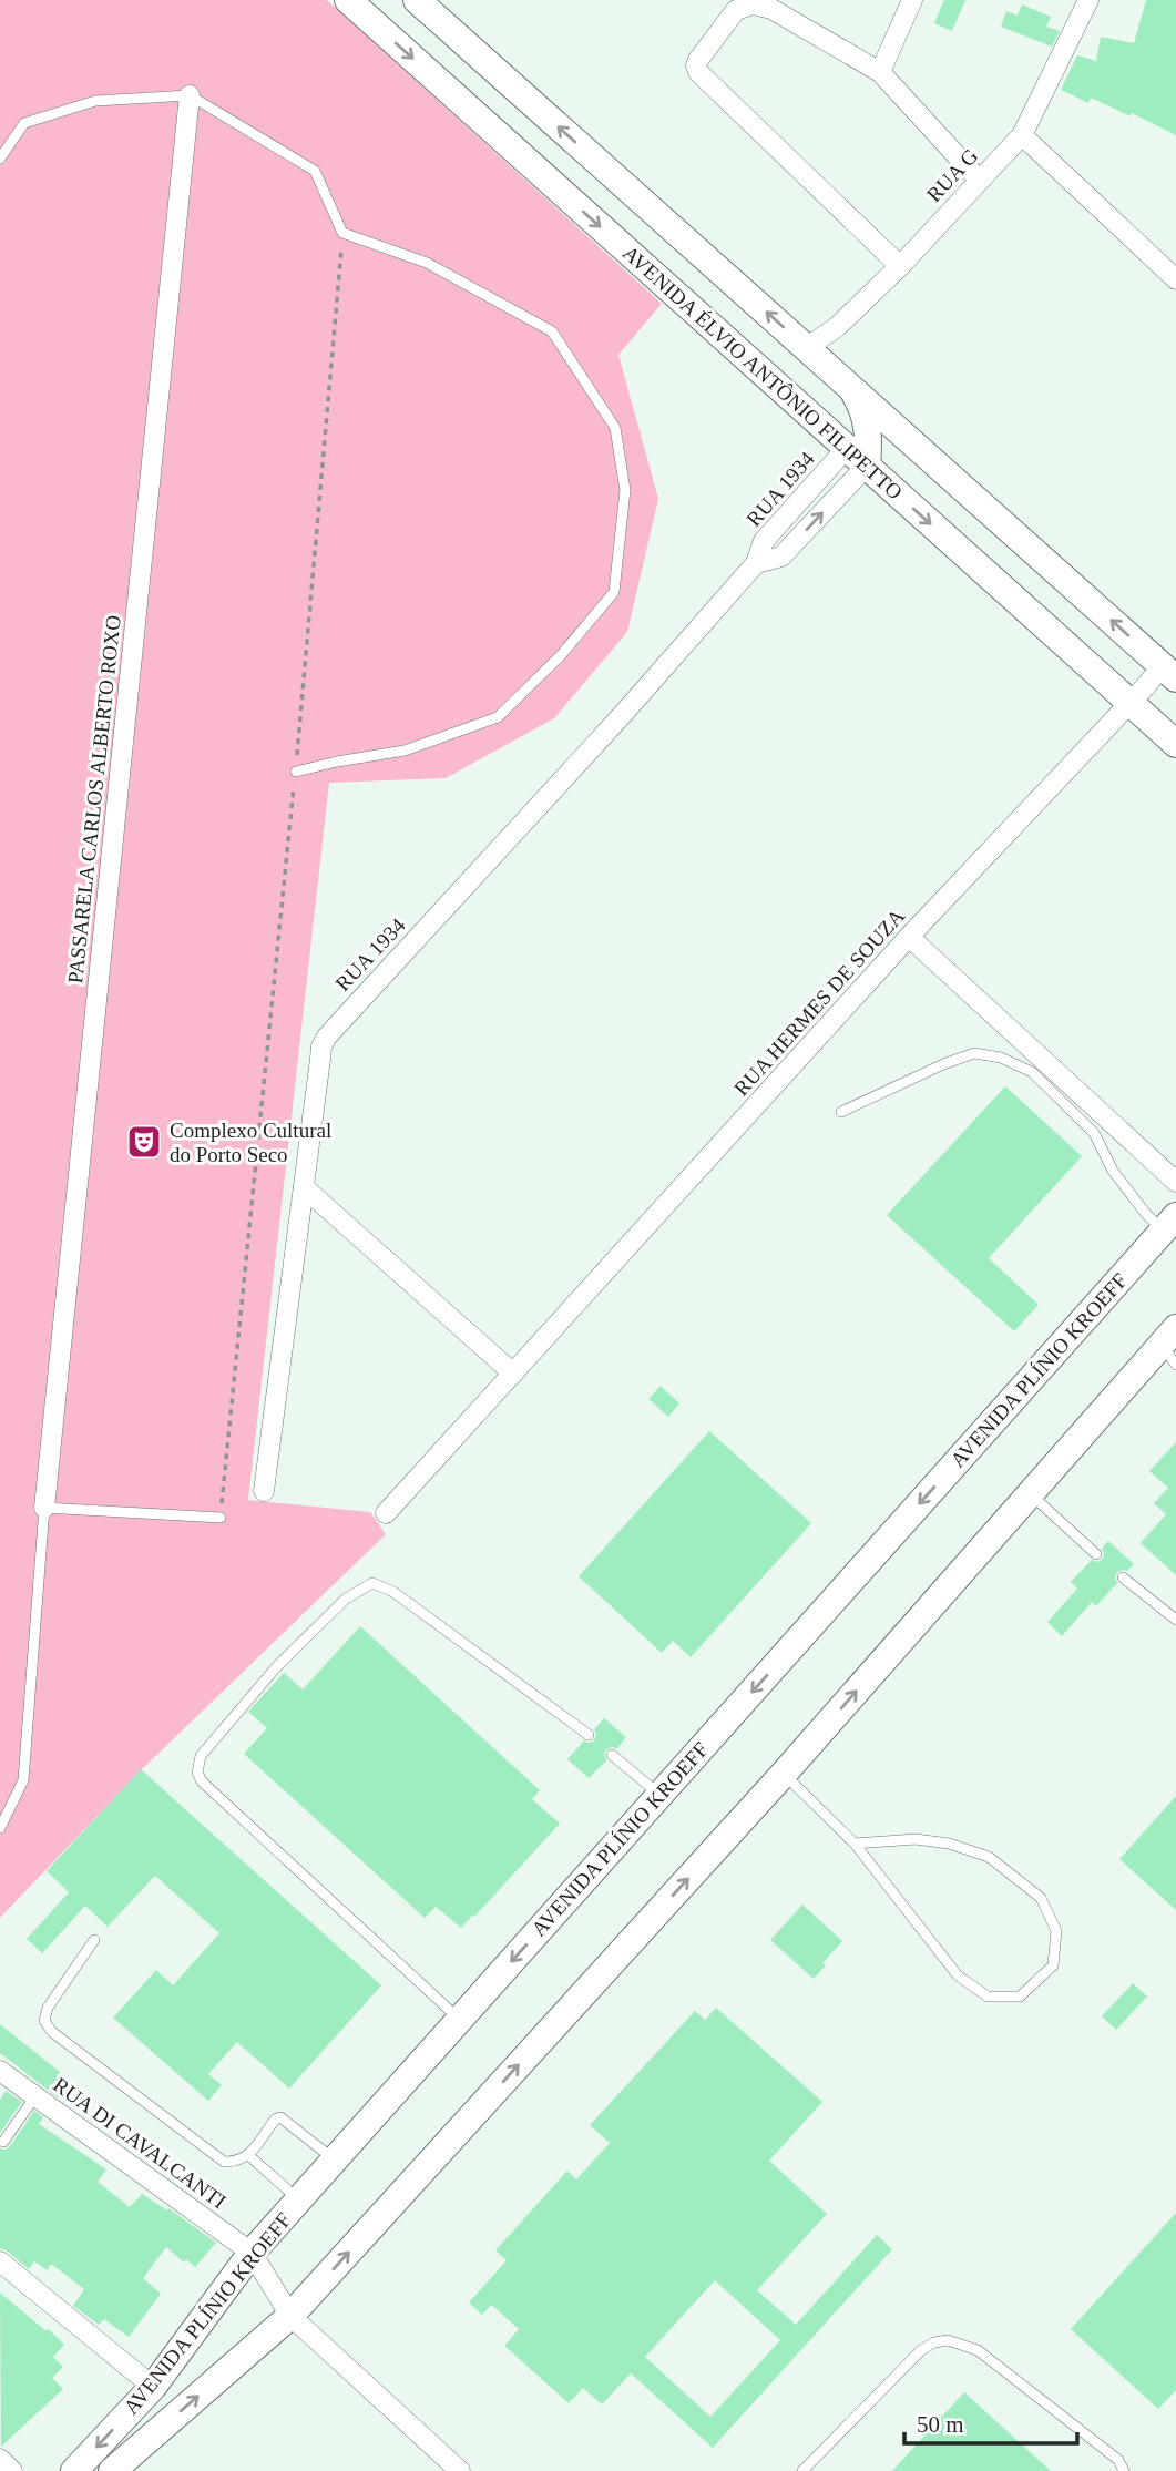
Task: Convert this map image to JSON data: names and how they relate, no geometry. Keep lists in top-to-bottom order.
{
  "streets": {
    "main road": ["AVENIDA ÉLVIO ANTÔNIO FILIPETTO", "AVENIDA PLÍNIO KROEFF"],
    "street": [
      "RUA G",
      "RUA 1934",
      "PASSARELA CARLOS ALBERTO ROXO",
      "RUA HERMES DE SOUZA",
      "RUA DI CAVALCANTI"
    ]
  },
  "crossings": [
    ["AVENIDA ÉLVIO ANTÔNIO FILIPETTO", "RUA 1934"],
    ["AVENIDA ÉLVIO ANTÔNIO FILIPETTO", "RUA HERMES DE SOUZA"],
    ["AVENIDA PLÍNIO KROEFF", "RUA DI CAVALCANTI"]
  ],
  "places": {
    "theatre": ["Complexo Cultural do Porto Seco"]
  },
  "scale_bar": "50 m"
}
